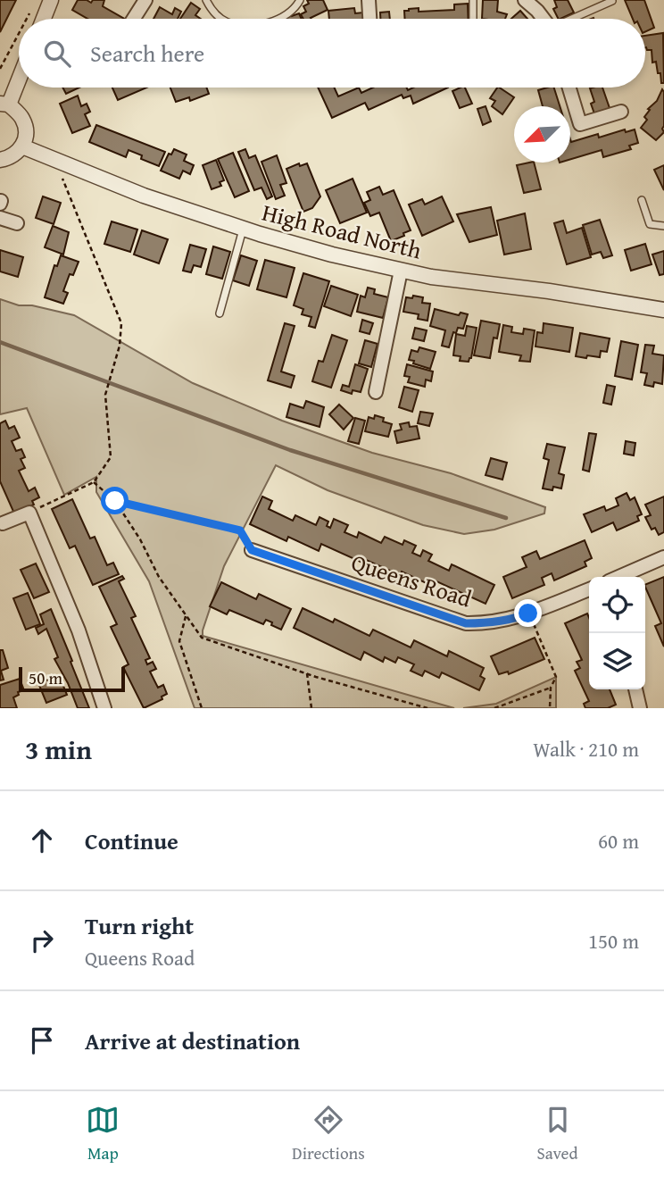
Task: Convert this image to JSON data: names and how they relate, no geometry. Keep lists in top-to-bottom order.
{
  "streets": {
    "street": ["High Road North", "Queens Road"]
  },
  "scale_bar": "50 m",
  "north": "bottom left",
  "page": {
    "search": "Search here",
    "scale": "50 m",
    "heading": ["3 min", "Walk · 210 m"],
    "list": [
      ["Continue", "60 m"],
      ["Turn right", "Queens Road", "150 m"],
      "Arrive at destination"
    ],
    "nav": ["Map", "Directions", "Saved"]
  }
}
